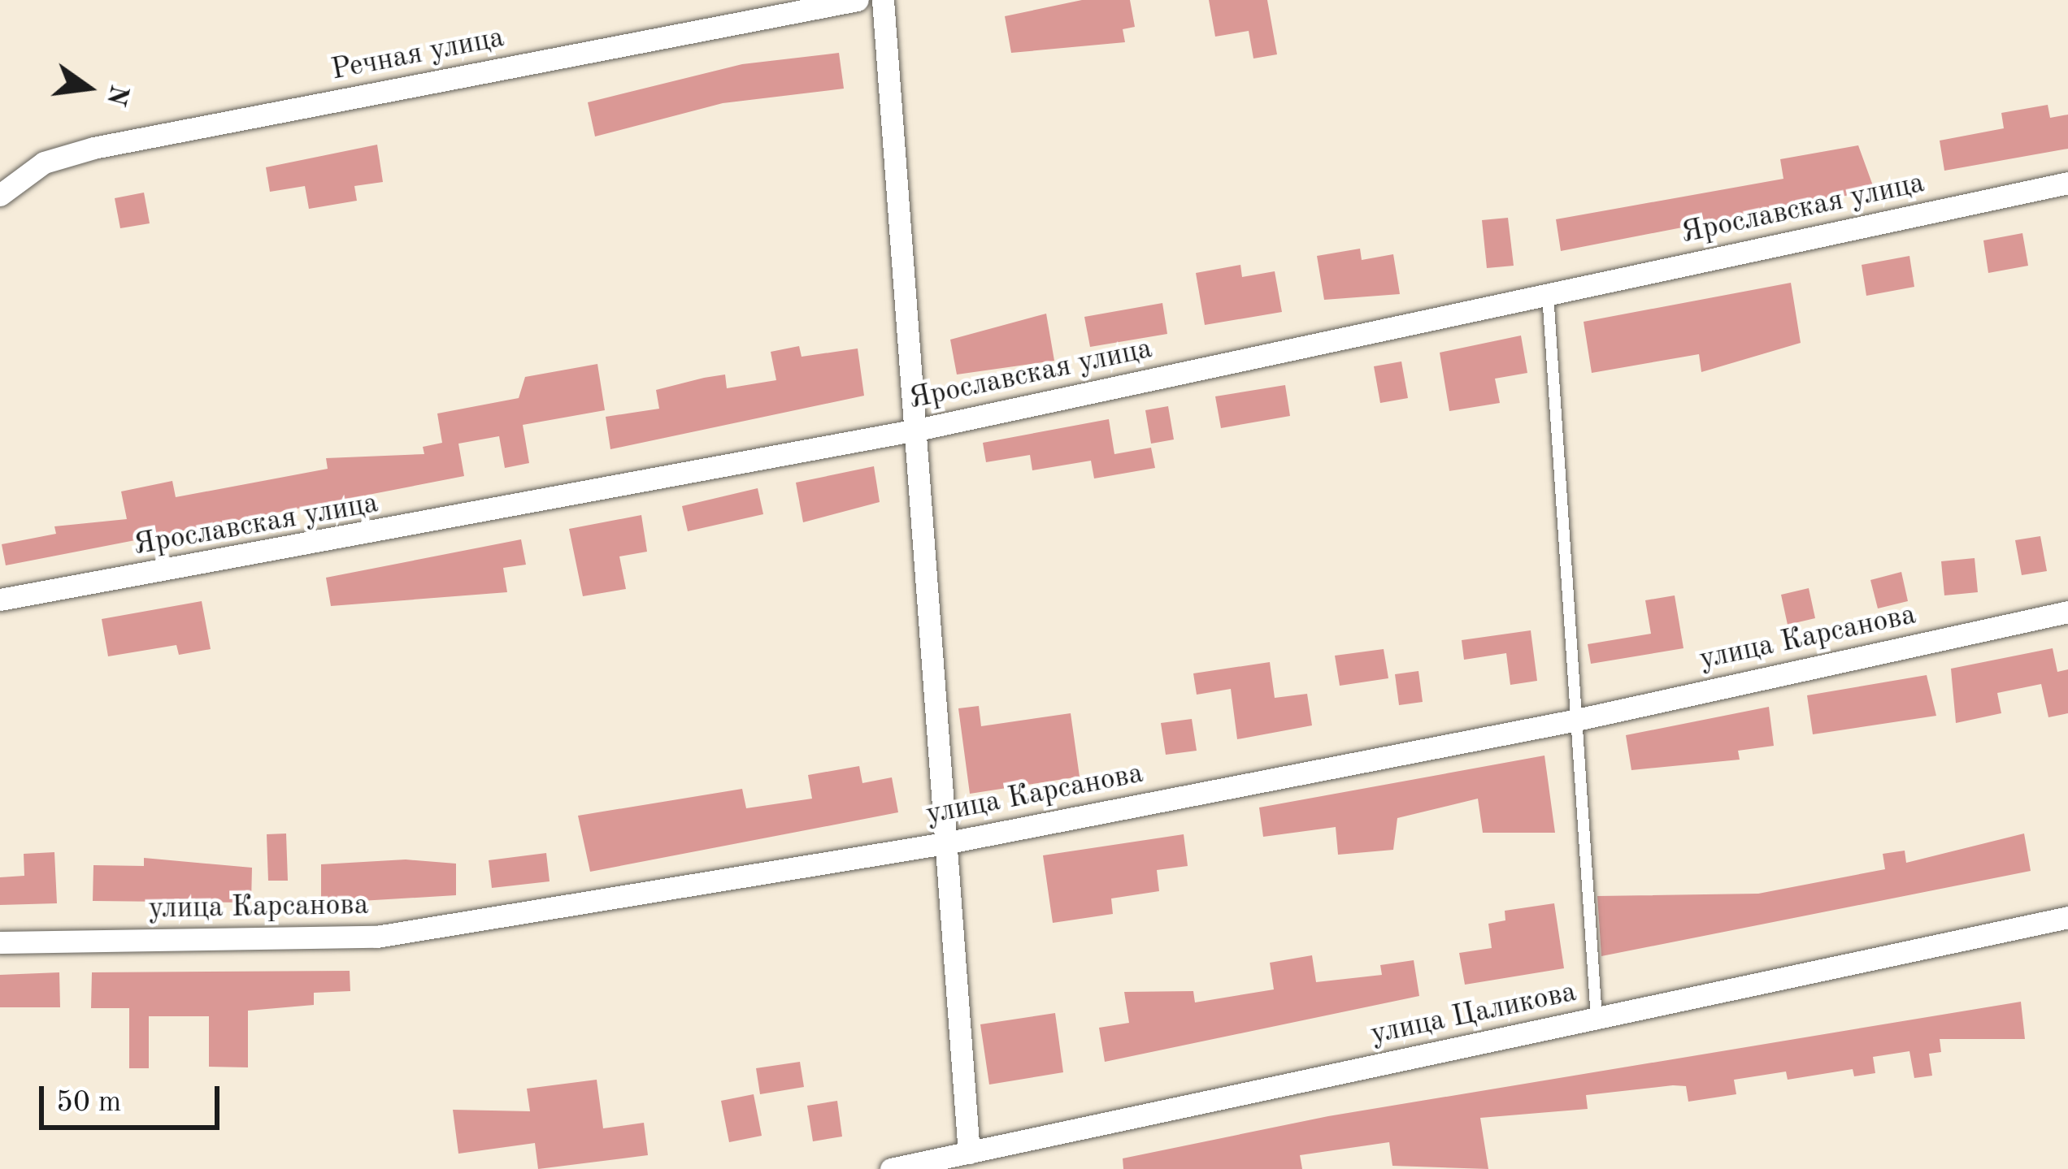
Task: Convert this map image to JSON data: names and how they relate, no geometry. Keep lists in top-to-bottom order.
{
  "streets": {
    "street": [
      "Речная улица",
      "Ярославская улица",
      "улица Карсанова",
      "улица Цаликова"
    ]
  },
  "scale_bar": "50 m",
  "north": "right"
}
